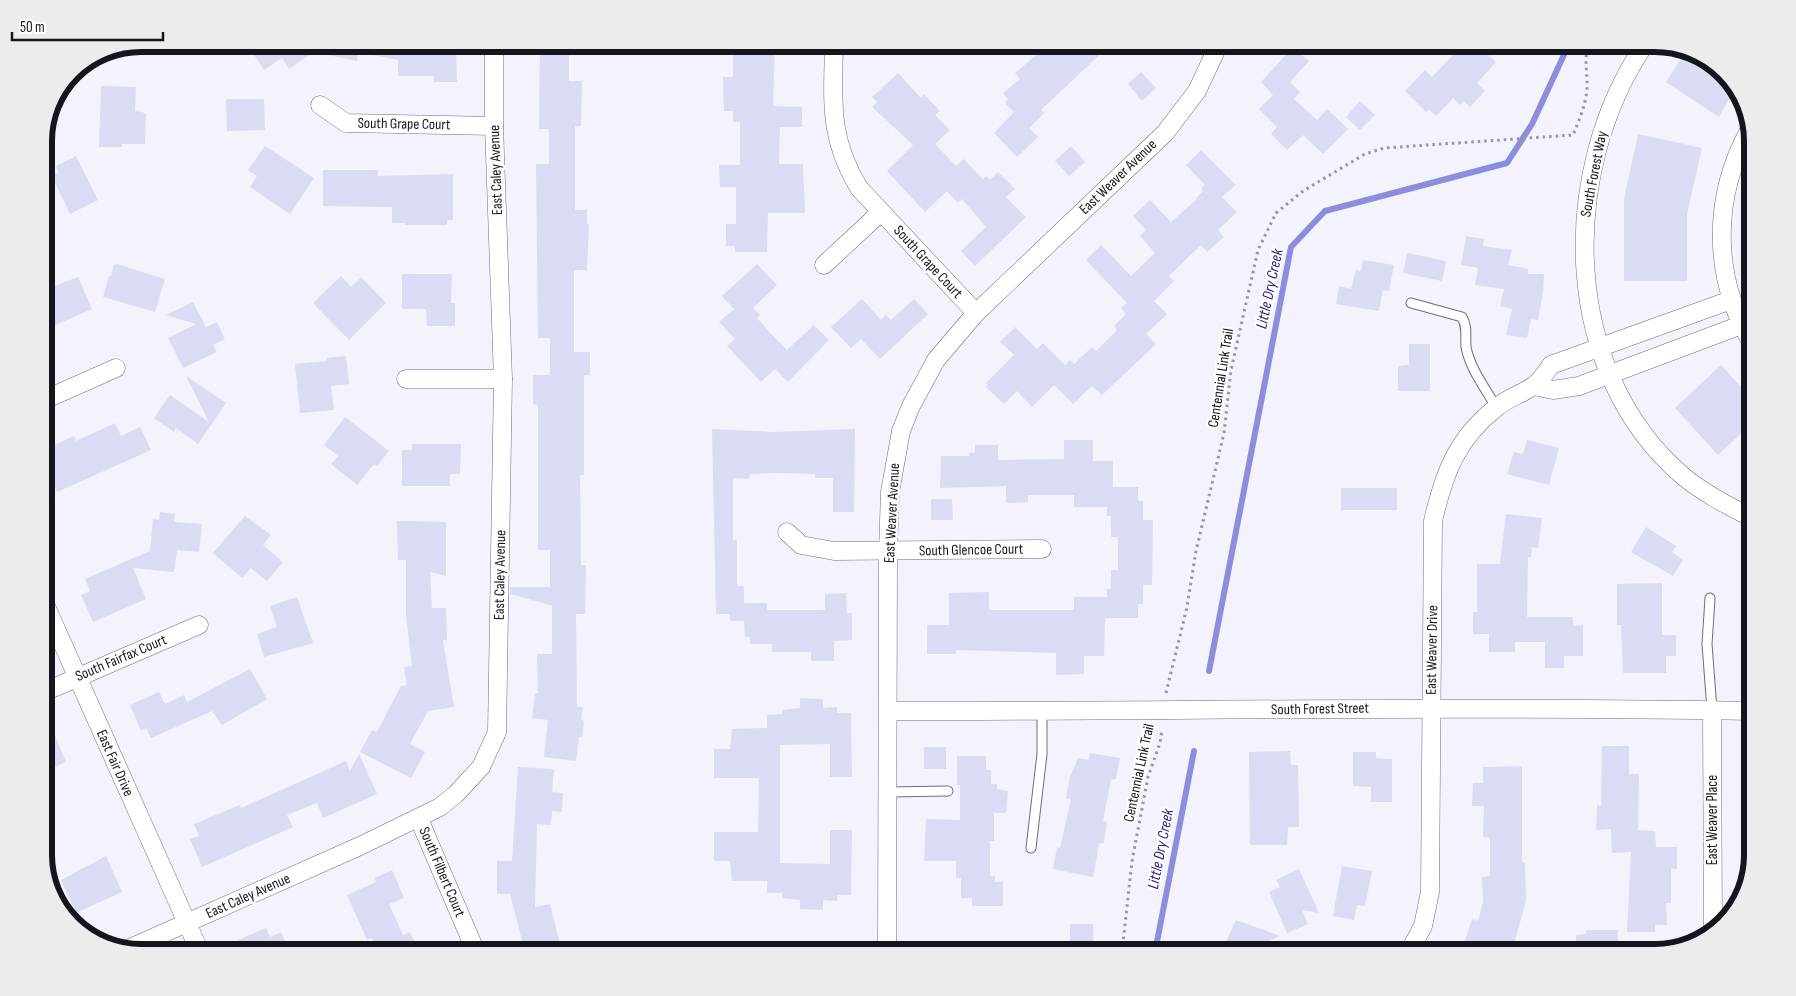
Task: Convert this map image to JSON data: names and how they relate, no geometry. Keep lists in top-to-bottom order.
{
  "streets": {
    "street": [
      "South Grape Court",
      "East Caley Avenue",
      "South Forest Way",
      "East Weaver Avenue",
      "South Glencoe Court",
      "East Weaver Drive",
      "South Fairfax Court",
      "South Forest Street",
      "East Fair Drive",
      "East Weaver Place",
      "South Filbert Court"
    ],
    "path": ["Centennial Link Trail"]
  },
  "crossings": [
    ["South Grape Court", "East Caley Avenue"],
    ["South Grape Court", "East Weaver Avenue"],
    ["East Caley Avenue", "East Fair Drive"],
    ["East Caley Avenue", "South Filbert Court"],
    ["South Forest Way", "East Weaver Drive"],
    ["East Weaver Avenue", "South Glencoe Court"],
    ["East Weaver Avenue", "South Forest Street"],
    ["Centennial Link Trail", "South Forest Street"],
    ["East Weaver Drive", "South Forest Street"],
    ["South Fairfax Court", "East Fair Drive"],
    ["South Forest Street", "East Weaver Place"]
  ],
  "water": ["Little Dry Creek"],
  "scale_bar": "50 m"
}
